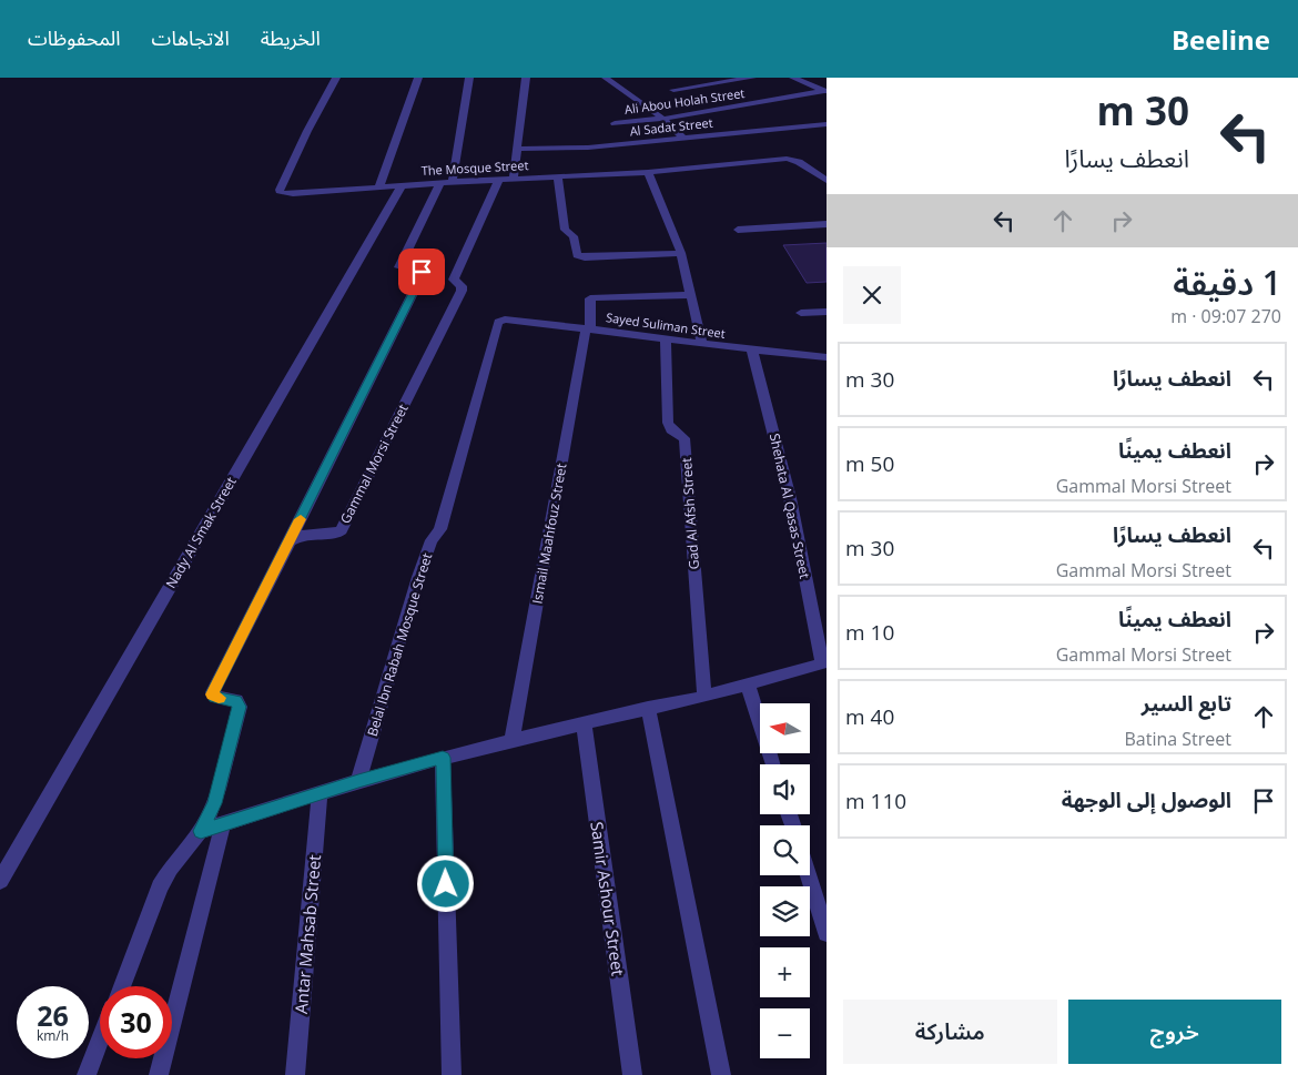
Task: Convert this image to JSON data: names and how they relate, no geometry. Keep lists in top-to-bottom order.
{
  "streets": {
    "street": [
      "Ali Abou Holah Street",
      "Al Sadat Street",
      "The Mosque Street",
      "Sayed Suliman Street",
      "Gammal Morsi Street",
      "Shehata Al Qasas Street",
      "Gad Al Afsh Street",
      "Nady Al Smak Street",
      "Ismail Maahfouz Street",
      "Belal Ibn Rabah Mosque Street",
      "Samir Ashour Street",
      "Antar Mahsab Street"
    ]
  },
  "crossings": [
    ["The Mosque Street", "Gammal Morsi Street"],
    ["The Mosque Street", "Nady Al Smak Street"],
    ["Sayed Suliman Street", "Shehata Al Qasas Street"],
    ["Sayed Suliman Street", "Gad Al Afsh Street"],
    ["Sayed Suliman Street", "Ismail Maahfouz Street"],
    ["Sayed Suliman Street", "Belal Ibn Rabah Mosque Street"]
  ],
  "north": "left",
  "page": {
    "header": "Beeline",
    "nav": ["الخريطة", "الاتجاهات", "المحفوظات"],
    "turn": ["30 m", "انعطف يسارًا"],
    "heading": ["1 دقيقة", "270 m · 09:07"],
    "list": [
      {
        "name": "انعطف يسارًا",
        "value": "30 m"
      },
      {
        "name": "انعطف يمينًا",
        "note": "Gammal Morsi Street",
        "value": "50 m"
      },
      {
        "name": "انعطف يسارًا",
        "note": "Gammal Morsi Street",
        "value": "30 m"
      },
      {
        "name": "انعطف يمينًا",
        "note": "Gammal Morsi Street",
        "value": "10 m"
      },
      {
        "name": "تابع السير",
        "note": "Batina Street",
        "value": "40 m"
      },
      {
        "name": "الوصول إلى الوجهة",
        "value": "110 m"
      }
    ],
    "map_buttons": ["+", "−"],
    "speed": "26 km/h",
    "limit": "30",
    "buttons": ["خروج", "مشاركة"]
  }
}
